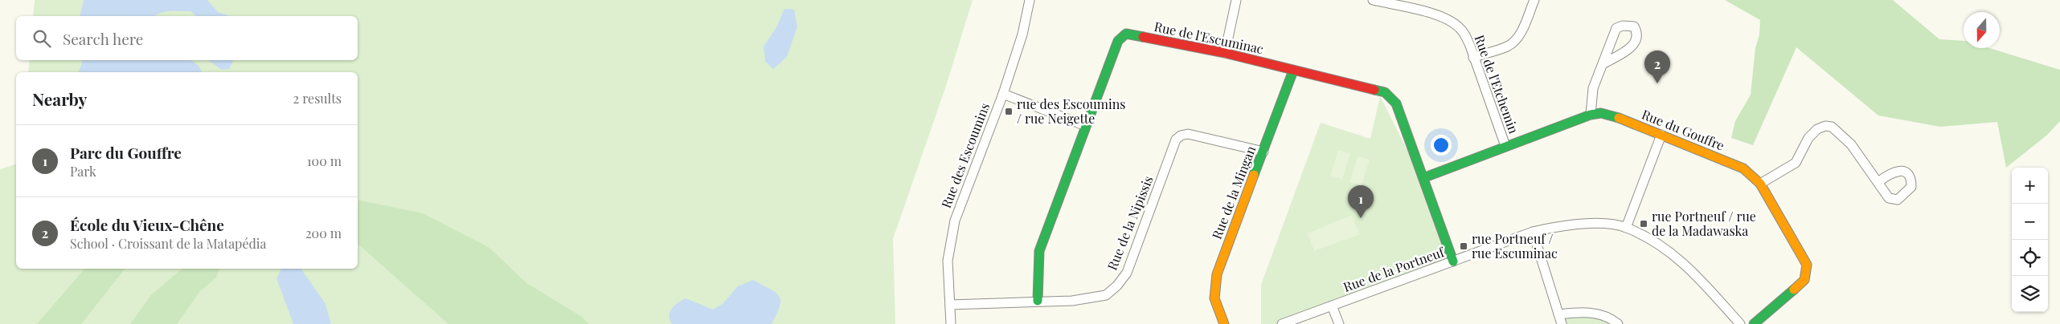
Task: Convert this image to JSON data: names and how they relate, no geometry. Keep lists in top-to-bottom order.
{
  "streets": {
    "street": [
      "Rue de l'Escuminac",
      "Rue de l'Etchemin",
      "Rue du Gouffre",
      "Rue des Escoumins",
      "Rue de la Mingan",
      "Rue de la Nipissis",
      "Rue de la Portneuf"
    ]
  },
  "crossings": [
    ["Rue de l'Escuminac", "Rue du Gouffre"],
    ["Rue de l'Escuminac", "Rue de la Mingan"],
    ["Rue de l'Escuminac", "Rue de la Nipissis"],
    ["Rue de l'Escuminac", "Rue de la Portneuf"],
    ["Rue de l'Etchemin", "Rue du Gouffre"],
    ["Rue des Escoumins", "Rue de la Nipissis"],
    ["Rue de la Mingan", "Rue de la Nipissis"]
  ],
  "places": {
    "transit": ["rue des Escoumins / rue Neigette", "rue Portneuf / rue de la Madawaska", "rue Portneuf / rue Escuminac"]
  },
  "north": "bottom",
  "page": {
    "search": "Search here",
    "pins": ["2", "1"],
    "heading": ["Nearby", "2 results"],
    "list": [
      {
        "mark": "1",
        "name": "Parc du Gouffre",
        "note": "Park",
        "value": "100 m"
      },
      {
        "mark": "2",
        "name": "École du Vieux-Chêne",
        "note": "School · Croissant de la Matapédia",
        "value": "200 m"
      }
    ],
    "map_buttons": ["+", "−"]
  }
}
